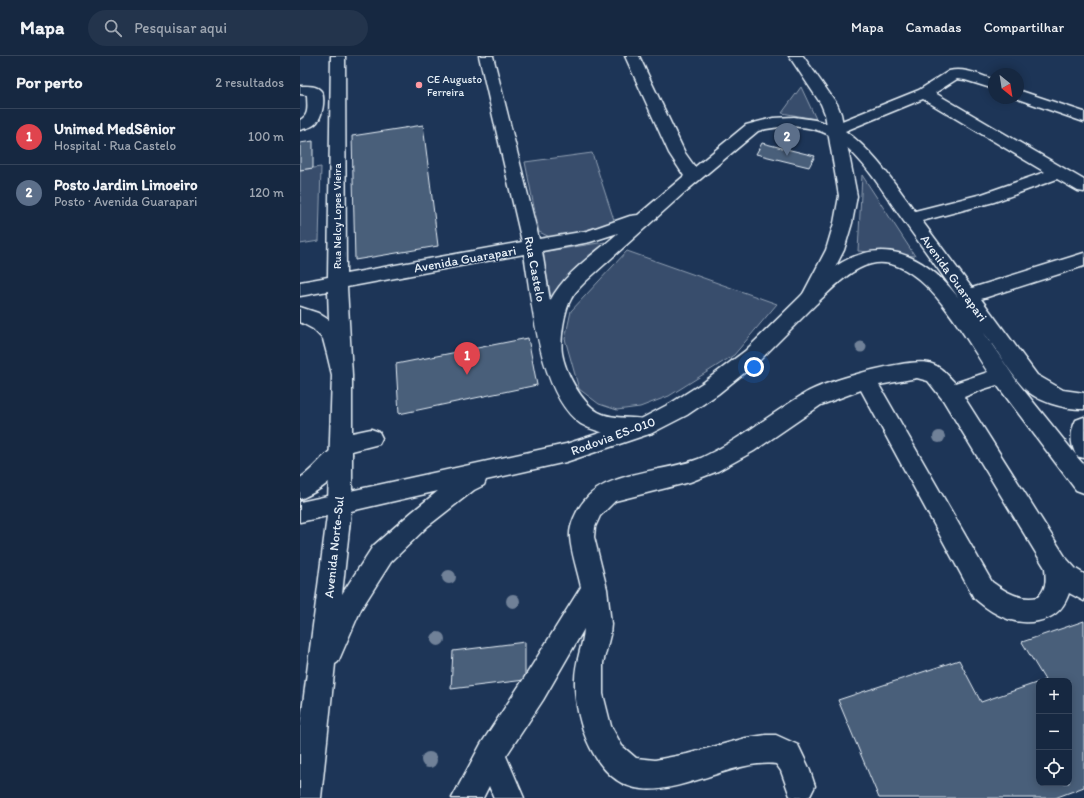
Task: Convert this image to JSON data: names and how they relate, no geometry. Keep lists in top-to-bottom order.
{
  "streets": {
    "street": [
      "Rua Nelcy Lopes Vieira",
      "Avenida Guarapari",
      "Rua Castelo",
      "Rodovia ES-010",
      "Avenida Norte-Sul"
    ]
  },
  "crossings": [
    ["Rua Nelcy Lopes Vieira", "Avenida Guarapari"],
    ["Rua Nelcy Lopes Vieira", "Avenida Norte-Sul"],
    ["Avenida Guarapari", "Rua Castelo"],
    ["Avenida Guarapari", "Rodovia ES-010"],
    ["Rua Castelo", "Rodovia ES-010"],
    ["Rodovia ES-010", "Avenida Norte-Sul"]
  ],
  "places": ["CE Augusto Ferreira"],
  "north": "bottom right",
  "page": {
    "header": "Mapa",
    "search": "Pesquisar aqui",
    "nav": ["Mapa", "Camadas", "Compartilhar"],
    "heading": ["Por perto", "2 resultados"],
    "list": [
      {
        "mark": "1",
        "name": "Unimed MedSênior",
        "note": "Hospital · Rua Castelo",
        "value": "100 m"
      },
      {
        "mark": "2",
        "name": "Posto Jardim Limoeiro",
        "note": "Posto · Avenida Guarapari",
        "value": "120 m"
      }
    ],
    "pins": ["2", "1"],
    "map_buttons": ["+", "−"]
  }
}
